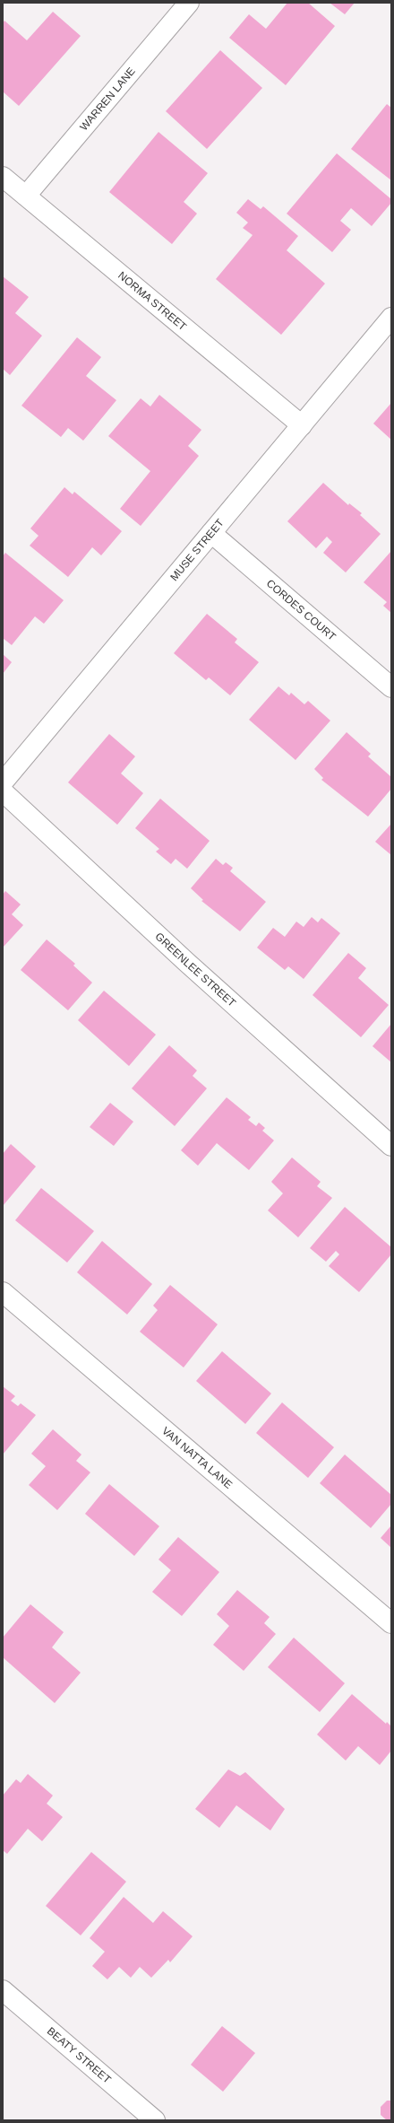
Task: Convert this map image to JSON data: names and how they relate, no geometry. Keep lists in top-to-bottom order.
{
  "streets": {
    "street": [
      "WARREN LANE",
      "NORMA STREET",
      "MUSE STREET",
      "CORDES COURT",
      "GREENLEE STREET",
      "VAN NATTA LANE",
      "BEATY STREET"
    ]
  },
  "crossings": [
    ["WARREN LANE", "NORMA STREET"],
    ["NORMA STREET", "MUSE STREET"],
    ["MUSE STREET", "CORDES COURT"]
  ]
}
